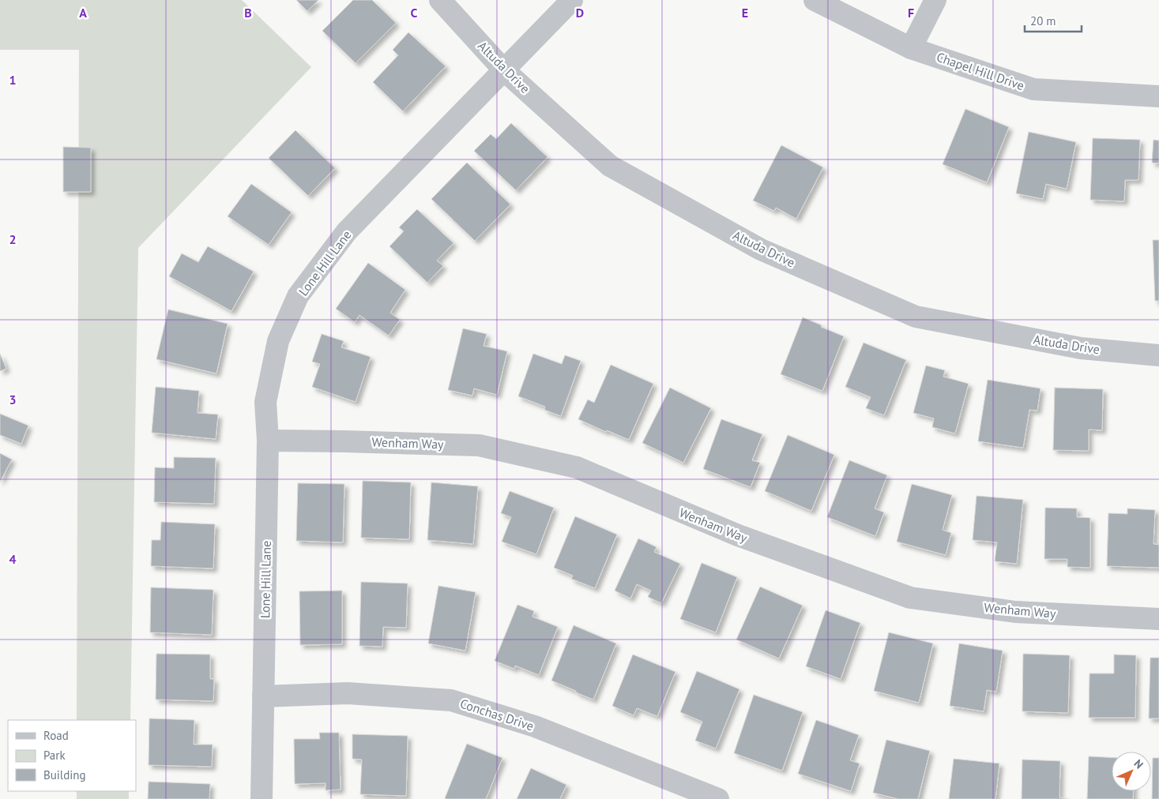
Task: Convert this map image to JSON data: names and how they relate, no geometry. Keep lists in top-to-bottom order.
{
  "streets": {
    "street": [
      "Altuda Drive",
      "Chapel Hill Drive",
      "Lone Hill Lane",
      "Wenham Way",
      "Conchas Drive"
    ]
  },
  "crossings": [
    ["Altuda Drive", "Lone Hill Lane"],
    ["Lone Hill Lane", "Wenham Way"],
    ["Lone Hill Lane", "Conchas Drive"]
  ],
  "legend": ["Road", "Park", "Building"],
  "scale_bar": "20 m",
  "north": "top right",
  "grid": {
    "columns": [
      "A",
      "B",
      "C",
      "D",
      "E",
      "F"
    ],
    "rows": [
      "1",
      "2",
      "3",
      "4"
    ]
  }
}
